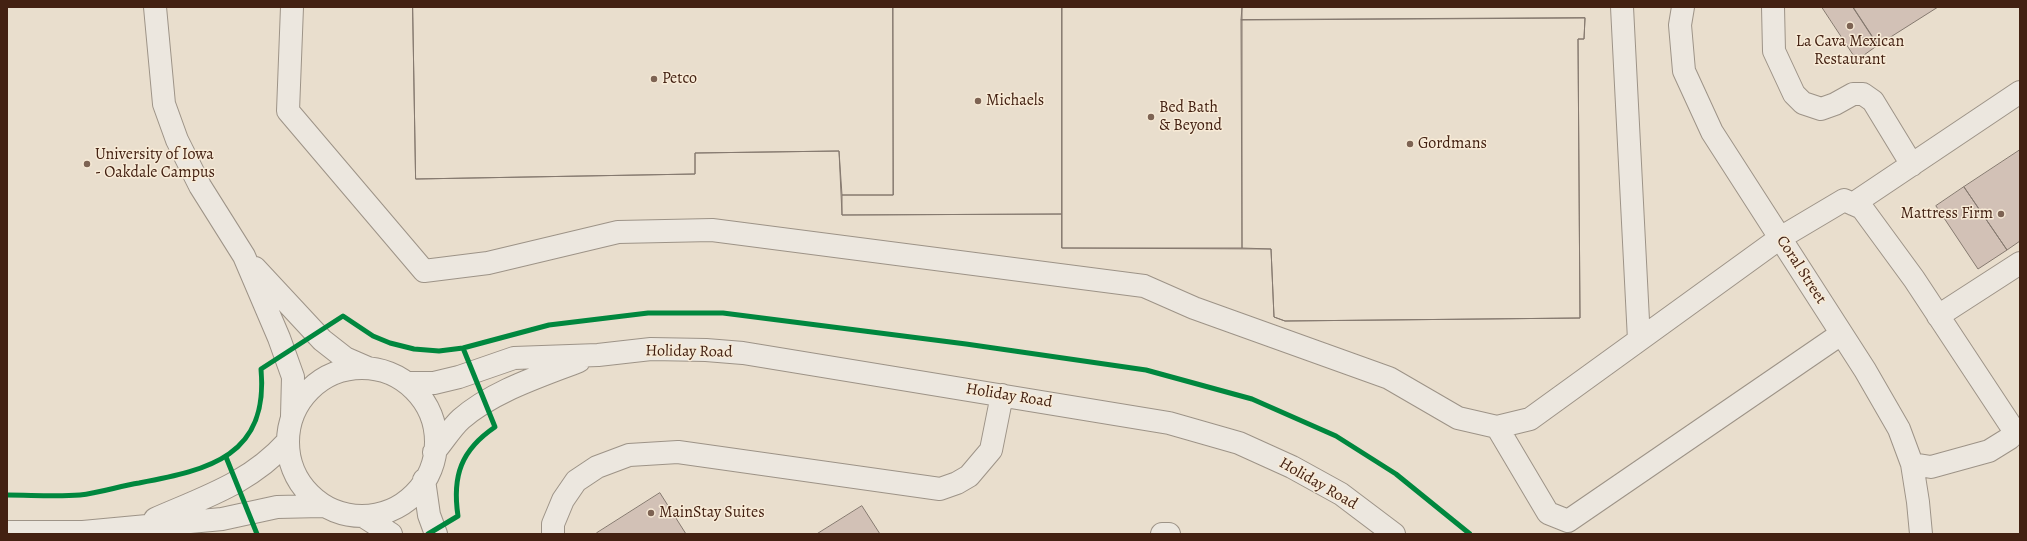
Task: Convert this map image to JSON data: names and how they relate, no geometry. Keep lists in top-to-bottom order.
{
  "streets": {
    "street": ["Coral Street", "Holiday Road"]
  },
  "places": [
    "La Cava Mexican Restaurant",
    "Petco",
    "Michaels",
    "Bed Bath & Beyond",
    "Gordmans",
    "University of Iowa - Oakdale Campus",
    "Mattress Firm",
    "MainStay Suites"
  ]
}
